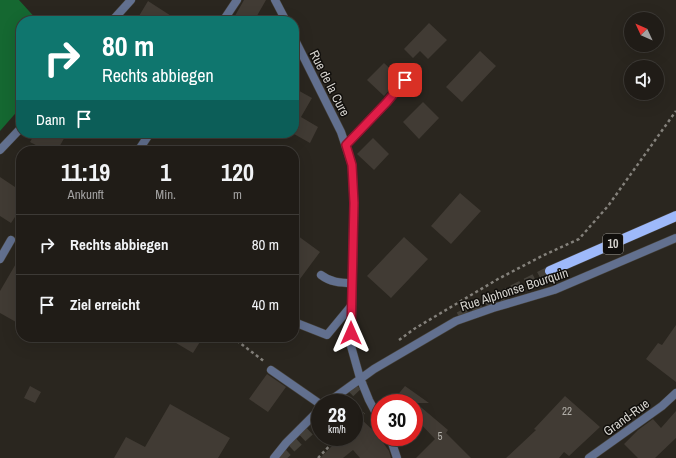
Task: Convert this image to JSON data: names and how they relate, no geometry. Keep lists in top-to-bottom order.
{
  "streets": {
    "main road": ["10"],
    "street": ["Rue de la Cure", "Rue Alphonse Bourquin", "Grand-Rue"]
  },
  "crossings": [
    ["Rue de la Cure", "Rue Alphonse Bourquin"]
  ],
  "house_numbers": ["22", "5"],
  "north": "top left",
  "page": {
    "turn": ["80 m", "Rechts abbiegen"],
    "then": "Dann",
    "eta": [
      "11:19",
      "Ankunft",
      "1",
      "Min.",
      "120",
      "m"
    ],
    "list": [
      {
        "name": "Rechts abbiegen",
        "value": "80 m"
      },
      {
        "name": "Ziel erreicht",
        "value": "40 m"
      }
    ],
    "speed": "28 km/h",
    "limit": "30"
  }
}
